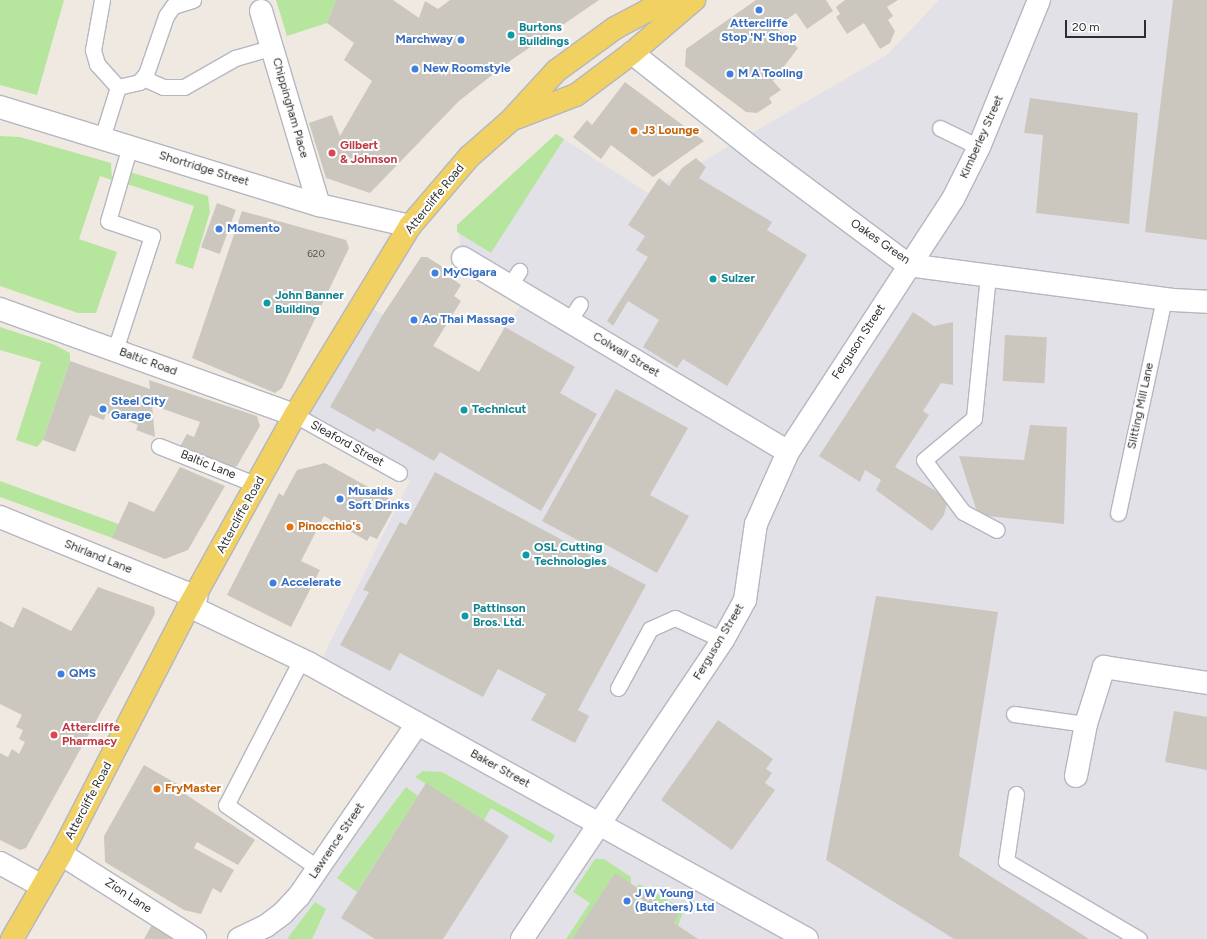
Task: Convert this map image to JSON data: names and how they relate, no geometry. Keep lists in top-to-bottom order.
{
  "streets": {
    "main road": ["Attercliffe Road"],
    "street": [
      "Chippingham Place",
      "Kimberley Street",
      "Shortridge Street",
      "Oakes Green",
      "Ferguson Street",
      "Colwall Street",
      "Baltic Road",
      "Shirland Lane",
      "Baker Street",
      "Lawrence Street",
      "Zion Lane"
    ],
    "lane": ["Slitting Mill Lane", "Sleaford Street", "Baltic Lane"]
  },
  "crossings": [
    ["Chippingham Place", "Shortridge Street"],
    ["Kimberley Street", "Oakes Green"],
    ["Kimberley Street", "Ferguson Street"],
    ["Shortridge Street", "Attercliffe Road"],
    ["Attercliffe Road", "Oakes Green"],
    ["Attercliffe Road", "Baltic Road"],
    ["Attercliffe Road", "Sleaford Street"],
    ["Attercliffe Road", "Baltic Lane"],
    ["Attercliffe Road", "Shirland Lane"],
    ["Attercliffe Road", "Baker Street"],
    ["Attercliffe Road", "Zion Lane"],
    ["Oakes Green", "Ferguson Street"],
    ["Oakes Green", "Slitting Mill Lane"],
    ["Ferguson Street", "Colwall Street"],
    ["Ferguson Street", "Baker Street"],
    ["Baltic Road", "Sleaford Street"],
    ["Shirland Lane", "Baker Street"],
    ["Baker Street", "Lawrence Street"]
  ],
  "places": [
    "Attercliffe Stop 'N' Shop",
    "Burtons Buildings",
    "Marchway",
    "New Roomstyle",
    "M A Tooling",
    "J3 Lounge",
    "Gilbert & Johnson",
    "Momento",
    "MyCigara",
    "Sulzer",
    "John Banner Building",
    "Ao Thai Massage",
    "Steel City Garage",
    "Technicut",
    "Musaids Soft Drinks",
    "Pinocchio's",
    "OSL Cutting Technologies",
    "Accelerate",
    "Pattinson Bros. Ltd.",
    "QMS",
    "Attercliffe Pharmacy",
    "FryMaster",
    "J W Young (Butchers) Ltd"
  ],
  "house_numbers": ["620"],
  "scale_bar": "20 m"
}
